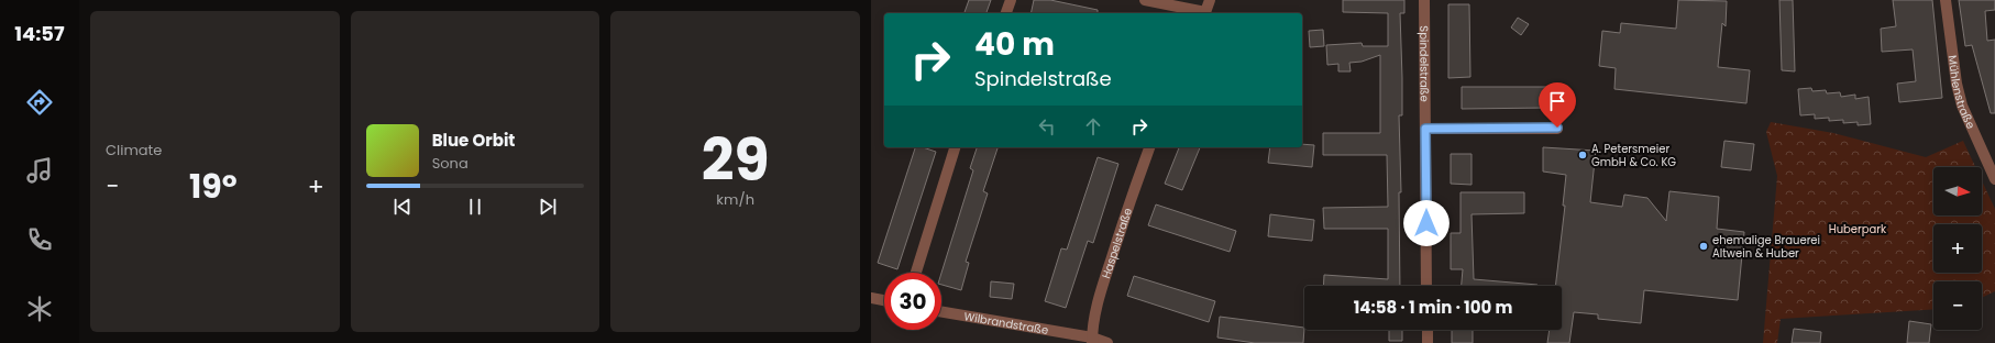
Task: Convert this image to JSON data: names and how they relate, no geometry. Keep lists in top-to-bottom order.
{
  "streets": {
    "street": [
      "Spindelstraße",
      "Mühlenstraße",
      "Haspelstraße",
      "Wilbrandstraße"
    ]
  },
  "crossings": [
    ["Haspelstraße", "Wilbrandstraße"]
  ],
  "parks": ["Huberpark"],
  "places": ["A. Petersmeier GmbH & Co. KG", "ehemalige Brauerei Altwein & Huber"],
  "north": "right",
  "page": {
    "tabs": "14:57",
    "tile": [
      "Climate",
      ["29", "km/h"]
    ],
    "turn": ["40 m", "Spindelstraße"],
    "song": ["Blue Orbit", "Sona"],
    "map_buttons": ["+", "−"],
    "heat": ["−", "19°", "+"],
    "limit": "30",
    "trip": "14:58 · 1 min · 100 m"
  }
}
